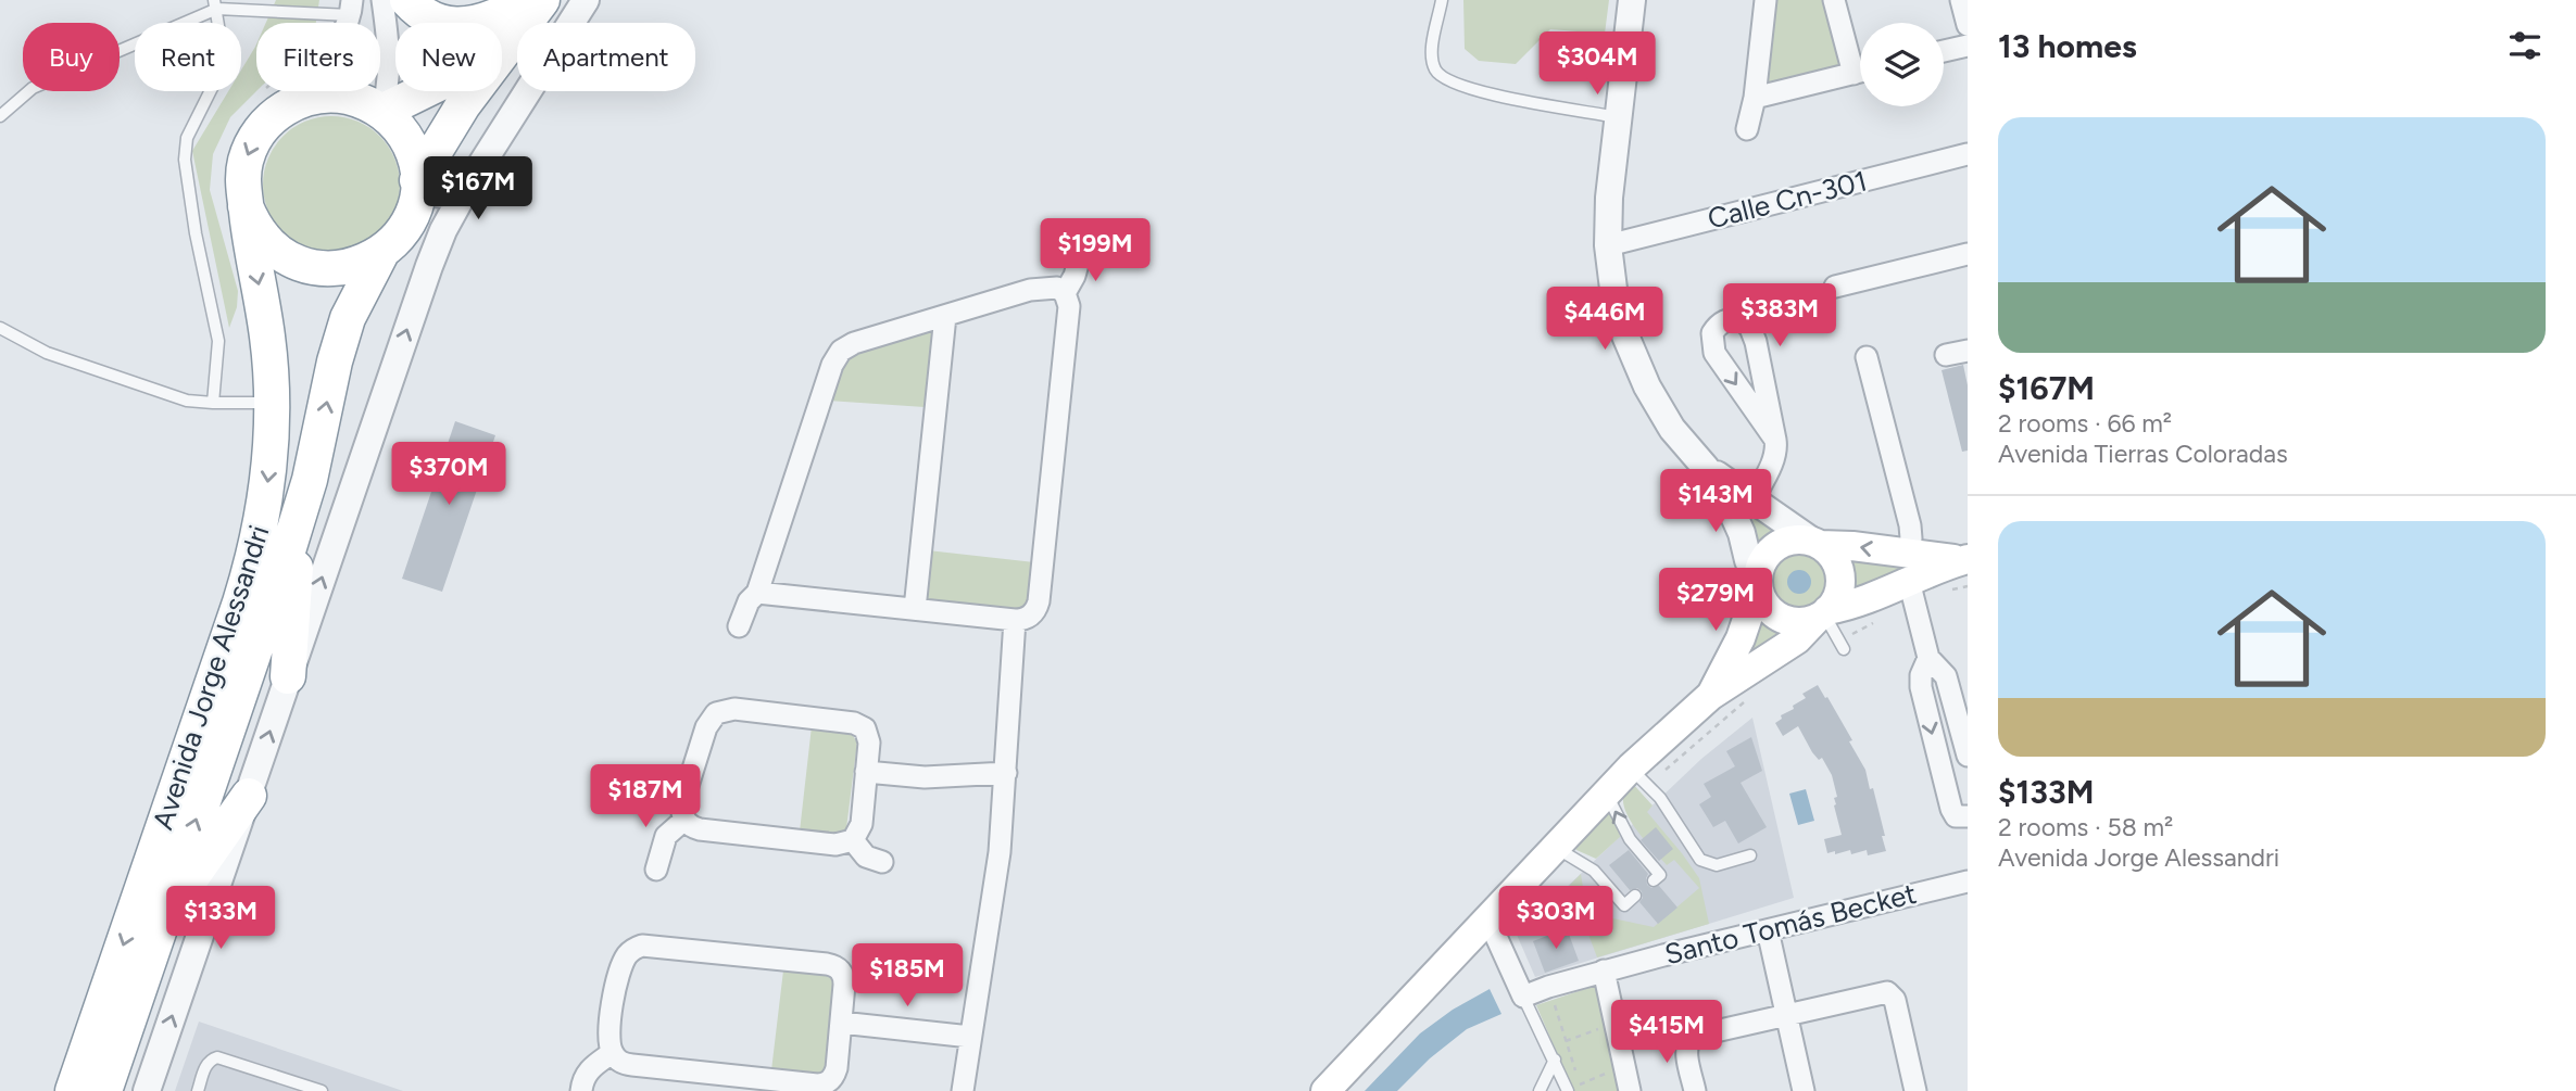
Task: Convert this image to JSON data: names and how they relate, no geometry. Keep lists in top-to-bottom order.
{
  "streets": {
    "highway": ["Avenida Jorge Alessandri"],
    "street": ["Calle Cn-301", "Santo Tomás Becket"]
  },
  "page": {
    "heading": "13 homes",
    "chip": [
      "Buy",
      "Rent",
      "Filters",
      "New",
      "Apartment"
    ],
    "price": [
      "$304M",
      "$167M",
      "$199M",
      "$383M",
      "$446M",
      "$370M",
      "$143M",
      "$279M",
      "$187M",
      "$133M",
      "$303M",
      "$185M",
      "$415M"
    ],
    "list": [
      {
        "name": "$167M",
        "note": "2 rooms · 66 m² · Avenida Tierras Coloradas"
      },
      {
        "name": "$133M",
        "note": "2 rooms · 58 m² · Avenida Jorge Alessandri"
      }
    ]
  }
}
